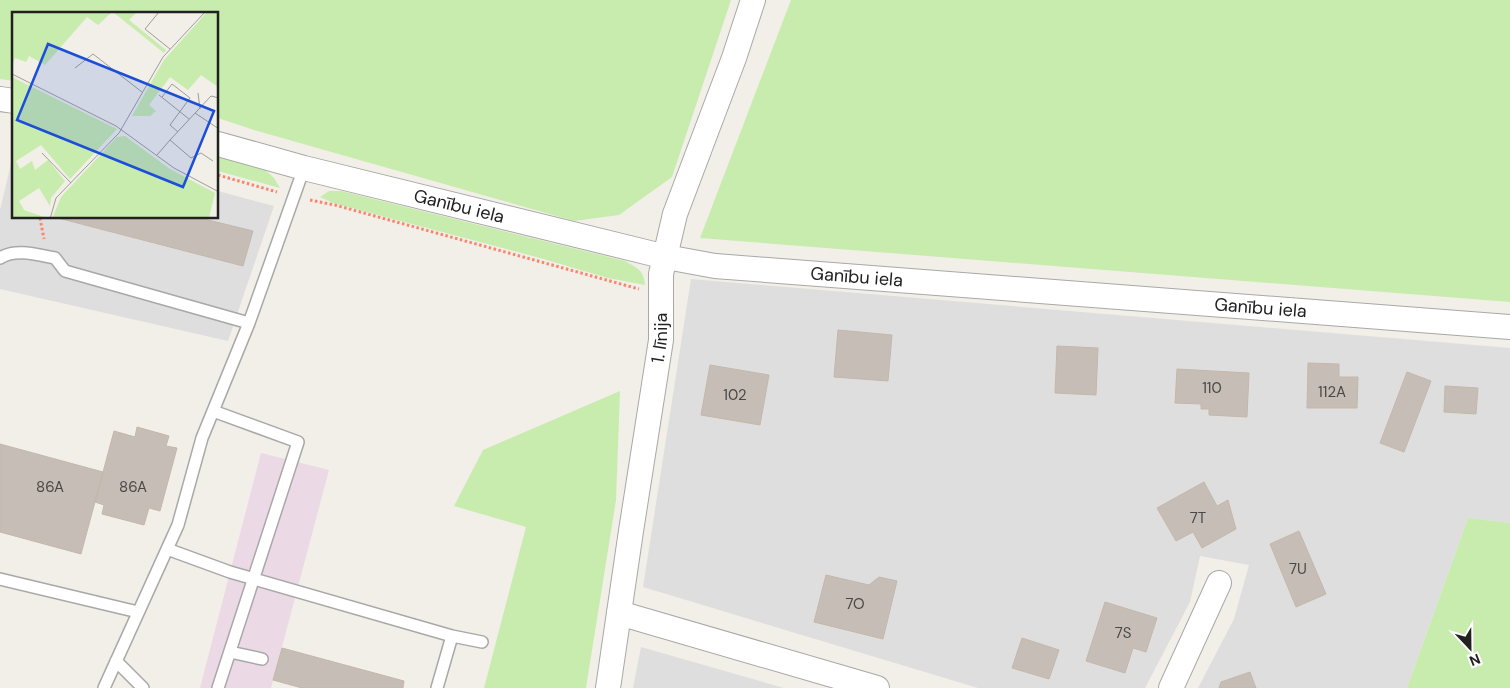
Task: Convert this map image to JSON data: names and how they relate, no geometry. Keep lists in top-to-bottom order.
{
  "streets": {
    "street": ["Ganību iela", "1. līnija"]
  },
  "crossings": [
    ["Ganību iela", "1. līnija"]
  ],
  "house_numbers": [
    "110",
    "112A",
    "102",
    "86A",
    "86A",
    "7T",
    "7U",
    "7O",
    "7S"
  ],
  "north": "bottom"
}
